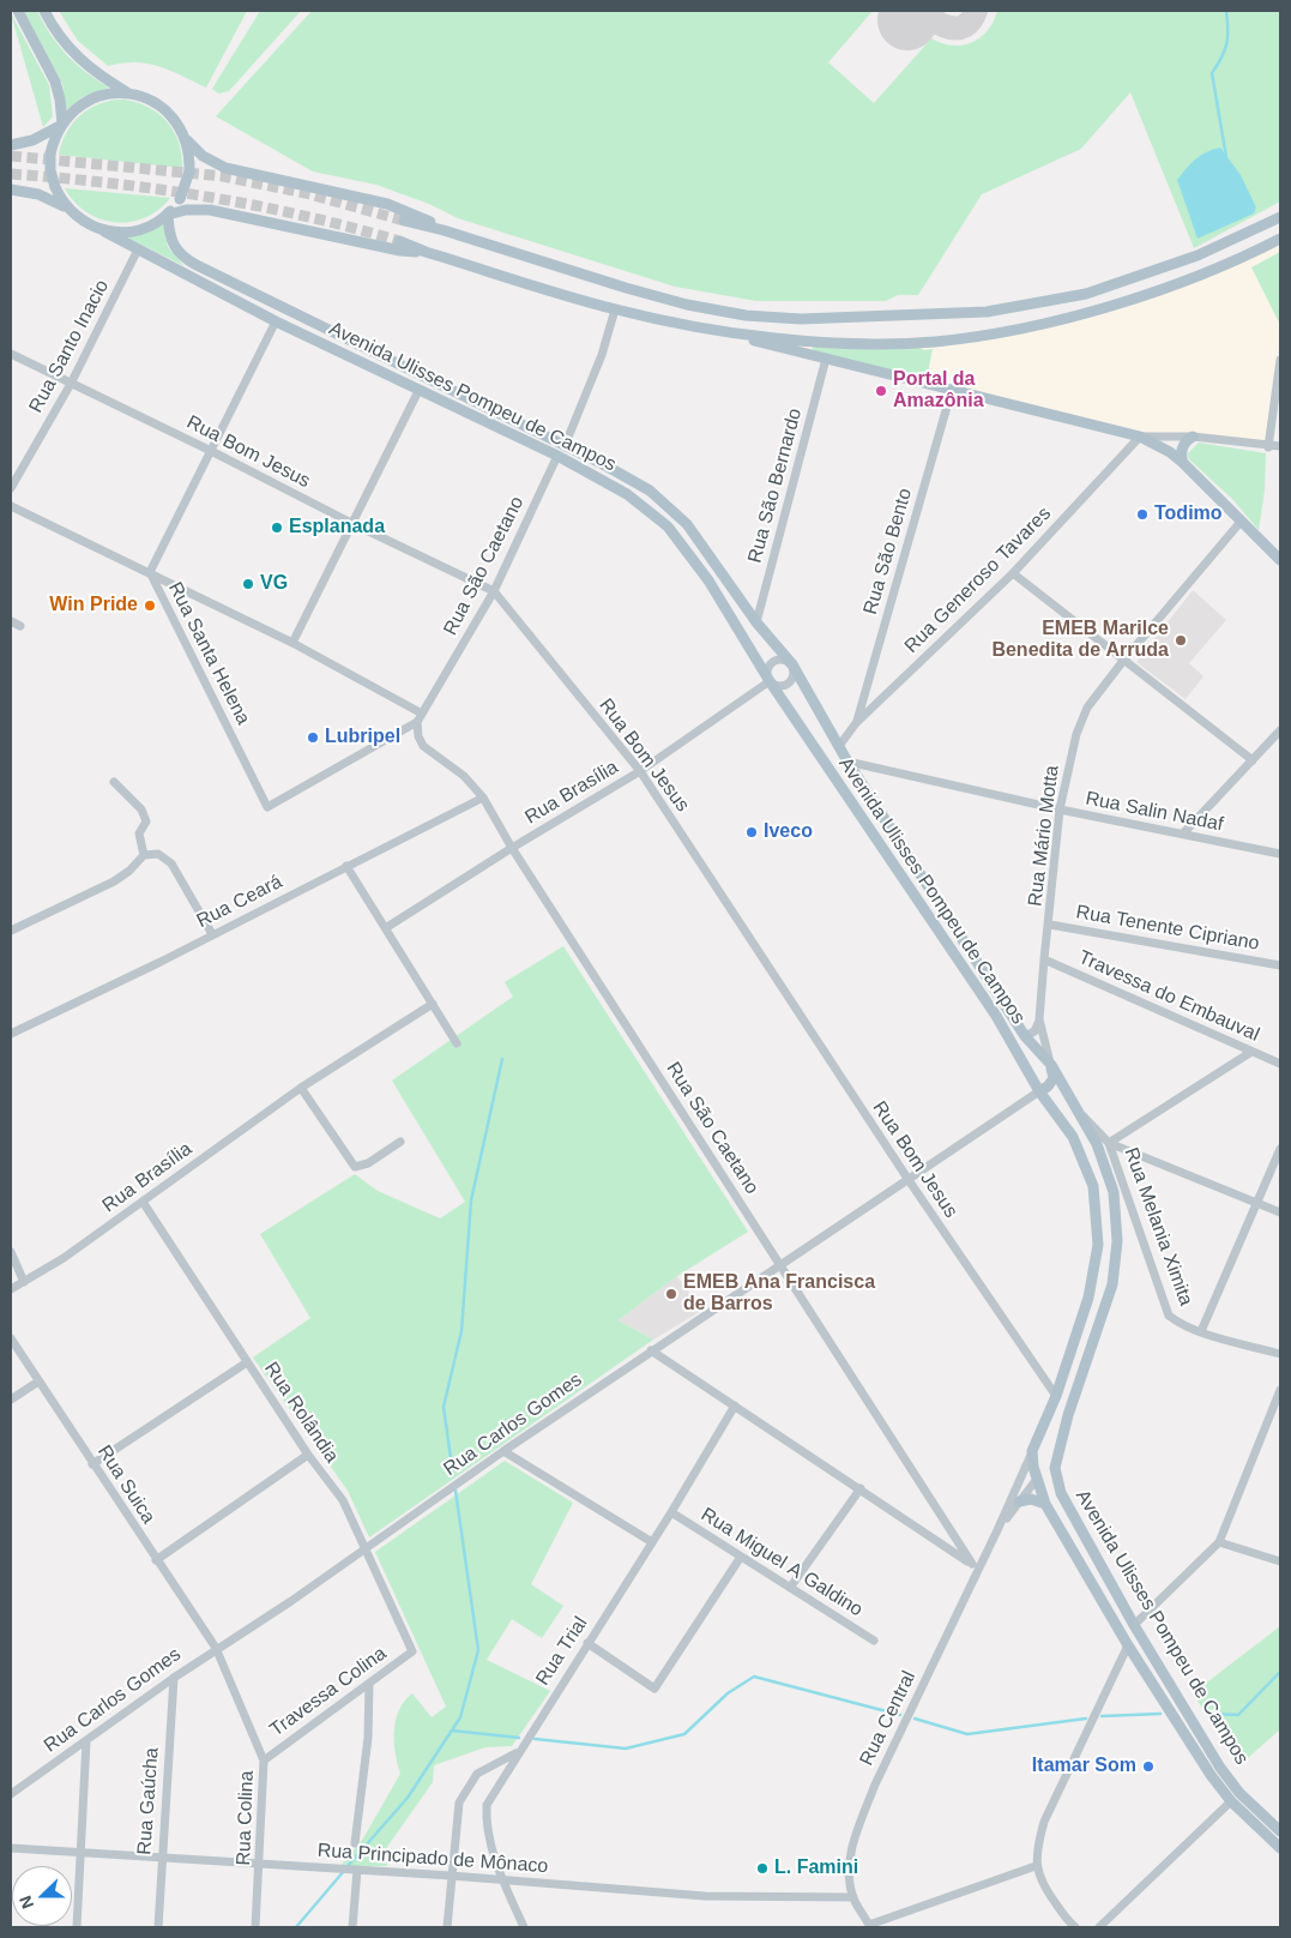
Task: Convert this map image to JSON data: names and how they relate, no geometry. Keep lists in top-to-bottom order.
{
  "streets": {
    "main road": ["Avenida Ulisses Pompeu de Campos"],
    "street": [
      "Rua Santo Inacio",
      "Rua Bom Jesus",
      "Rua São Bernardo",
      "Rua São Bento",
      "Rua São Caetano",
      "Rua Generoso Tavares",
      "Rua Santa Helena",
      "Rua Brasília",
      "Rua Salin Nadaf",
      "Rua Mário Motta",
      "Rua Ceará",
      "Rua Tenente Cipriano",
      "Travessa do Embauval",
      "Rua Melania Ximita",
      "Rua Rolândia",
      "Rua Carlos Gomes",
      "Rua Suica",
      "Rua Miguel A Galdino",
      "Rua Trial",
      "Travessa Colina",
      "Rua Central",
      "Rua Gaúcha",
      "Rua Colina",
      "Rua Principado de Mônaco"
    ]
  },
  "crossings": [
    ["Rua Santo Inacio", "Avenida Ulisses Pompeu de Campos"],
    ["Rua Santo Inacio", "Rua Bom Jesus"],
    ["Avenida Ulisses Pompeu de Campos", "Rua Bom Jesus"],
    ["Avenida Ulisses Pompeu de Campos", "Rua São Bernardo"],
    ["Avenida Ulisses Pompeu de Campos", "Rua São Caetano"],
    ["Avenida Ulisses Pompeu de Campos", "Rua Generoso Tavares"],
    ["Avenida Ulisses Pompeu de Campos", "Rua Santa Helena"],
    ["Avenida Ulisses Pompeu de Campos", "Rua Brasília"],
    ["Avenida Ulisses Pompeu de Campos", "Rua Salin Nadaf"],
    ["Avenida Ulisses Pompeu de Campos", "Rua Mário Motta"],
    ["Avenida Ulisses Pompeu de Campos", "Rua Melania Ximita"],
    ["Avenida Ulisses Pompeu de Campos", "Rua Carlos Gomes"],
    ["Avenida Ulisses Pompeu de Campos", "Rua Central"],
    ["Rua Bom Jesus", "Rua São Caetano"],
    ["Rua Bom Jesus", "Rua Santa Helena"],
    ["Rua Bom Jesus", "Rua Brasília"],
    ["Rua Bom Jesus", "Rua Carlos Gomes"],
    ["Rua São Bento", "Rua Generoso Tavares"],
    ["Rua São Caetano", "Rua Santa Helena"],
    ["Rua São Caetano", "Rua Brasília"],
    ["Rua São Caetano", "Rua Ceará"],
    ["Rua São Caetano", "Rua Carlos Gomes"],
    ["Rua São Caetano", "Rua Central"],
    ["Rua Brasília", "Rua Rolândia"],
    ["Rua Salin Nadaf", "Rua Mário Motta"],
    ["Rua Mário Motta", "Rua Tenente Cipriano"],
    ["Rua Mário Motta", "Travessa do Embauval"],
    ["Rua Rolândia", "Rua Carlos Gomes"],
    ["Rua Rolândia", "Travessa Colina"],
    ["Rua Carlos Gomes", "Rua Suica"],
    ["Rua Carlos Gomes", "Rua Gaúcha"],
    ["Rua Carlos Gomes", "Rua Colina"],
    ["Rua Suica", "Rua Colina"],
    ["Rua Miguel A Galdino", "Rua Trial"],
    ["Rua Trial", "Rua Principado de Mônaco"],
    ["Travessa Colina", "Rua Colina"],
    ["Rua Central", "Rua Principado de Mônaco"],
    ["Rua Gaúcha", "Rua Principado de Mônaco"],
    ["Rua Colina", "Rua Principado de Mônaco"]
  ],
  "places": [
    "Portal da Amazônia",
    "Todimo",
    "Esplanada",
    "VG",
    "Win Pride",
    "EMEB Marilce Benedita de Arruda",
    "Lubripel",
    "Iveco",
    "EMEB Ana Francisca de Barros",
    "Itamar Som",
    "L. Famini"
  ],
  "north": "left"
}
